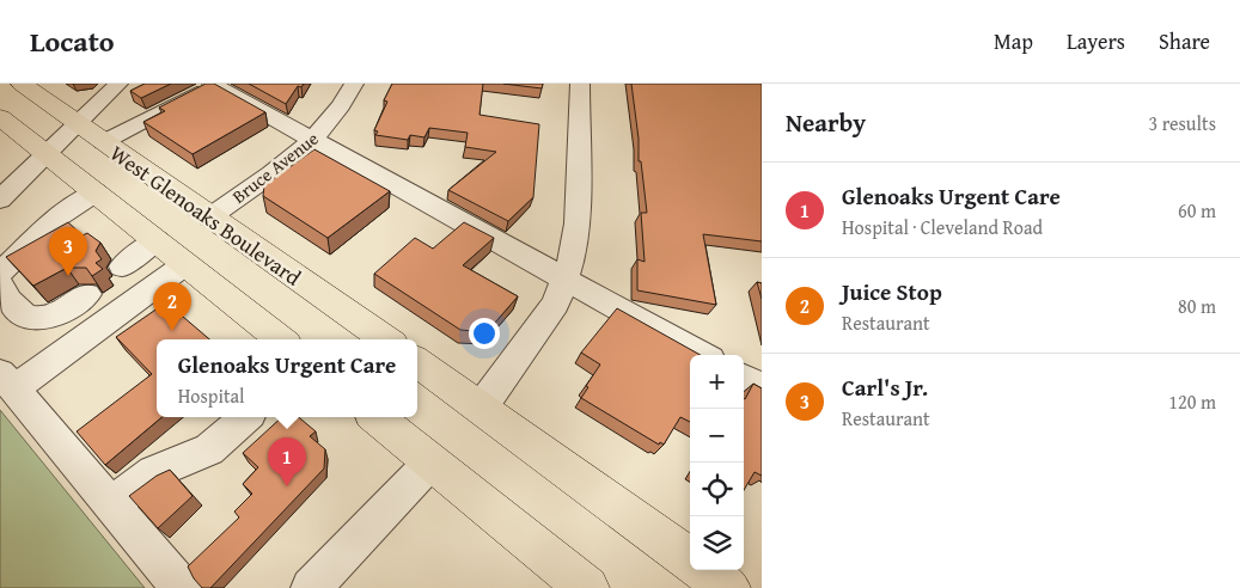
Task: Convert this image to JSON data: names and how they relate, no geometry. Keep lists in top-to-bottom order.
{
  "streets": {
    "main road": ["West Glenoaks Boulevard"],
    "street": ["Bruce Avenue"]
  },
  "crossings": [
    ["Bruce Avenue", "West Glenoaks Boulevard"]
  ],
  "page": {
    "header": "Locato",
    "nav": ["Map", "Layers", "Share"],
    "heading": ["Nearby", "3 results"],
    "list": [
      {
        "mark": "1",
        "name": "Glenoaks Urgent Care",
        "note": "Hospital · Cleveland Road",
        "value": "60 m"
      },
      {
        "mark": "2",
        "name": "Juice Stop",
        "note": "Restaurant",
        "value": "80 m"
      },
      {
        "mark": "3",
        "name": "Carl's Jr.",
        "note": "Restaurant",
        "value": "120 m"
      }
    ],
    "pins": ["3", "2", "1"],
    "popup": ["Glenoaks Urgent Care", "Hospital"],
    "map_buttons": ["+", "−"]
  }
}
